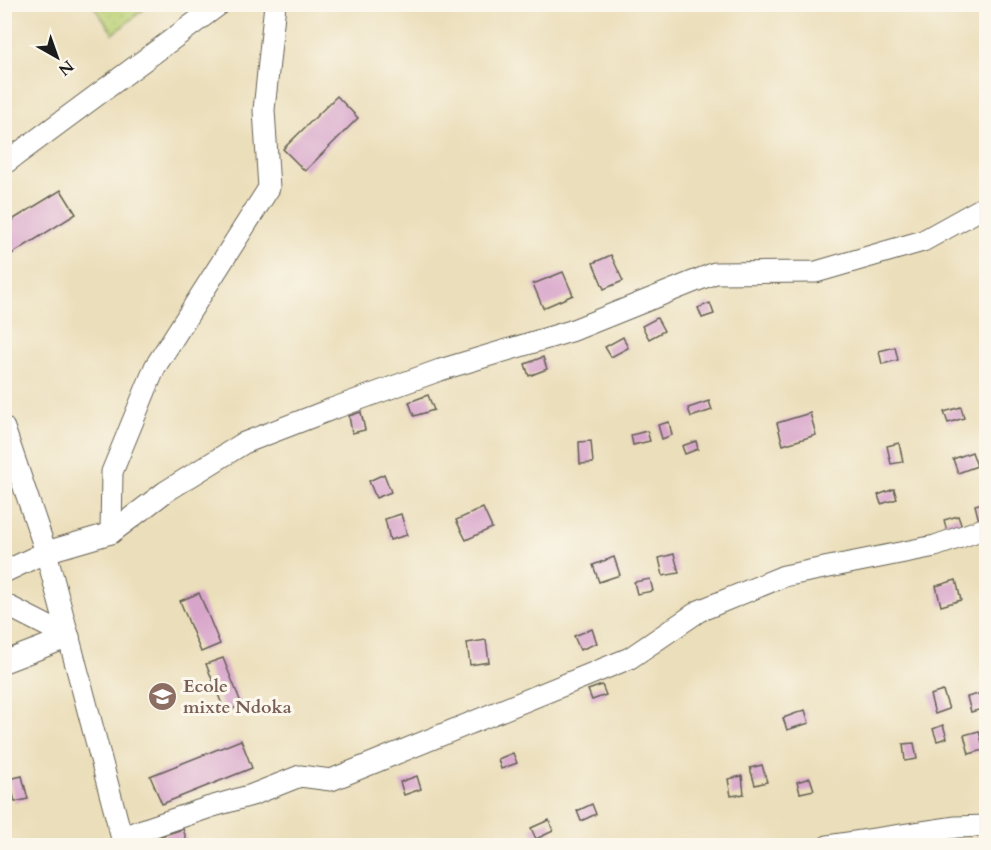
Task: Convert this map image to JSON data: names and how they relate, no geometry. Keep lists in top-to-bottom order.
{
  "places": {
    "school or university": ["Ecole mixte Ndoka"]
  },
  "north": "bottom right"
}
